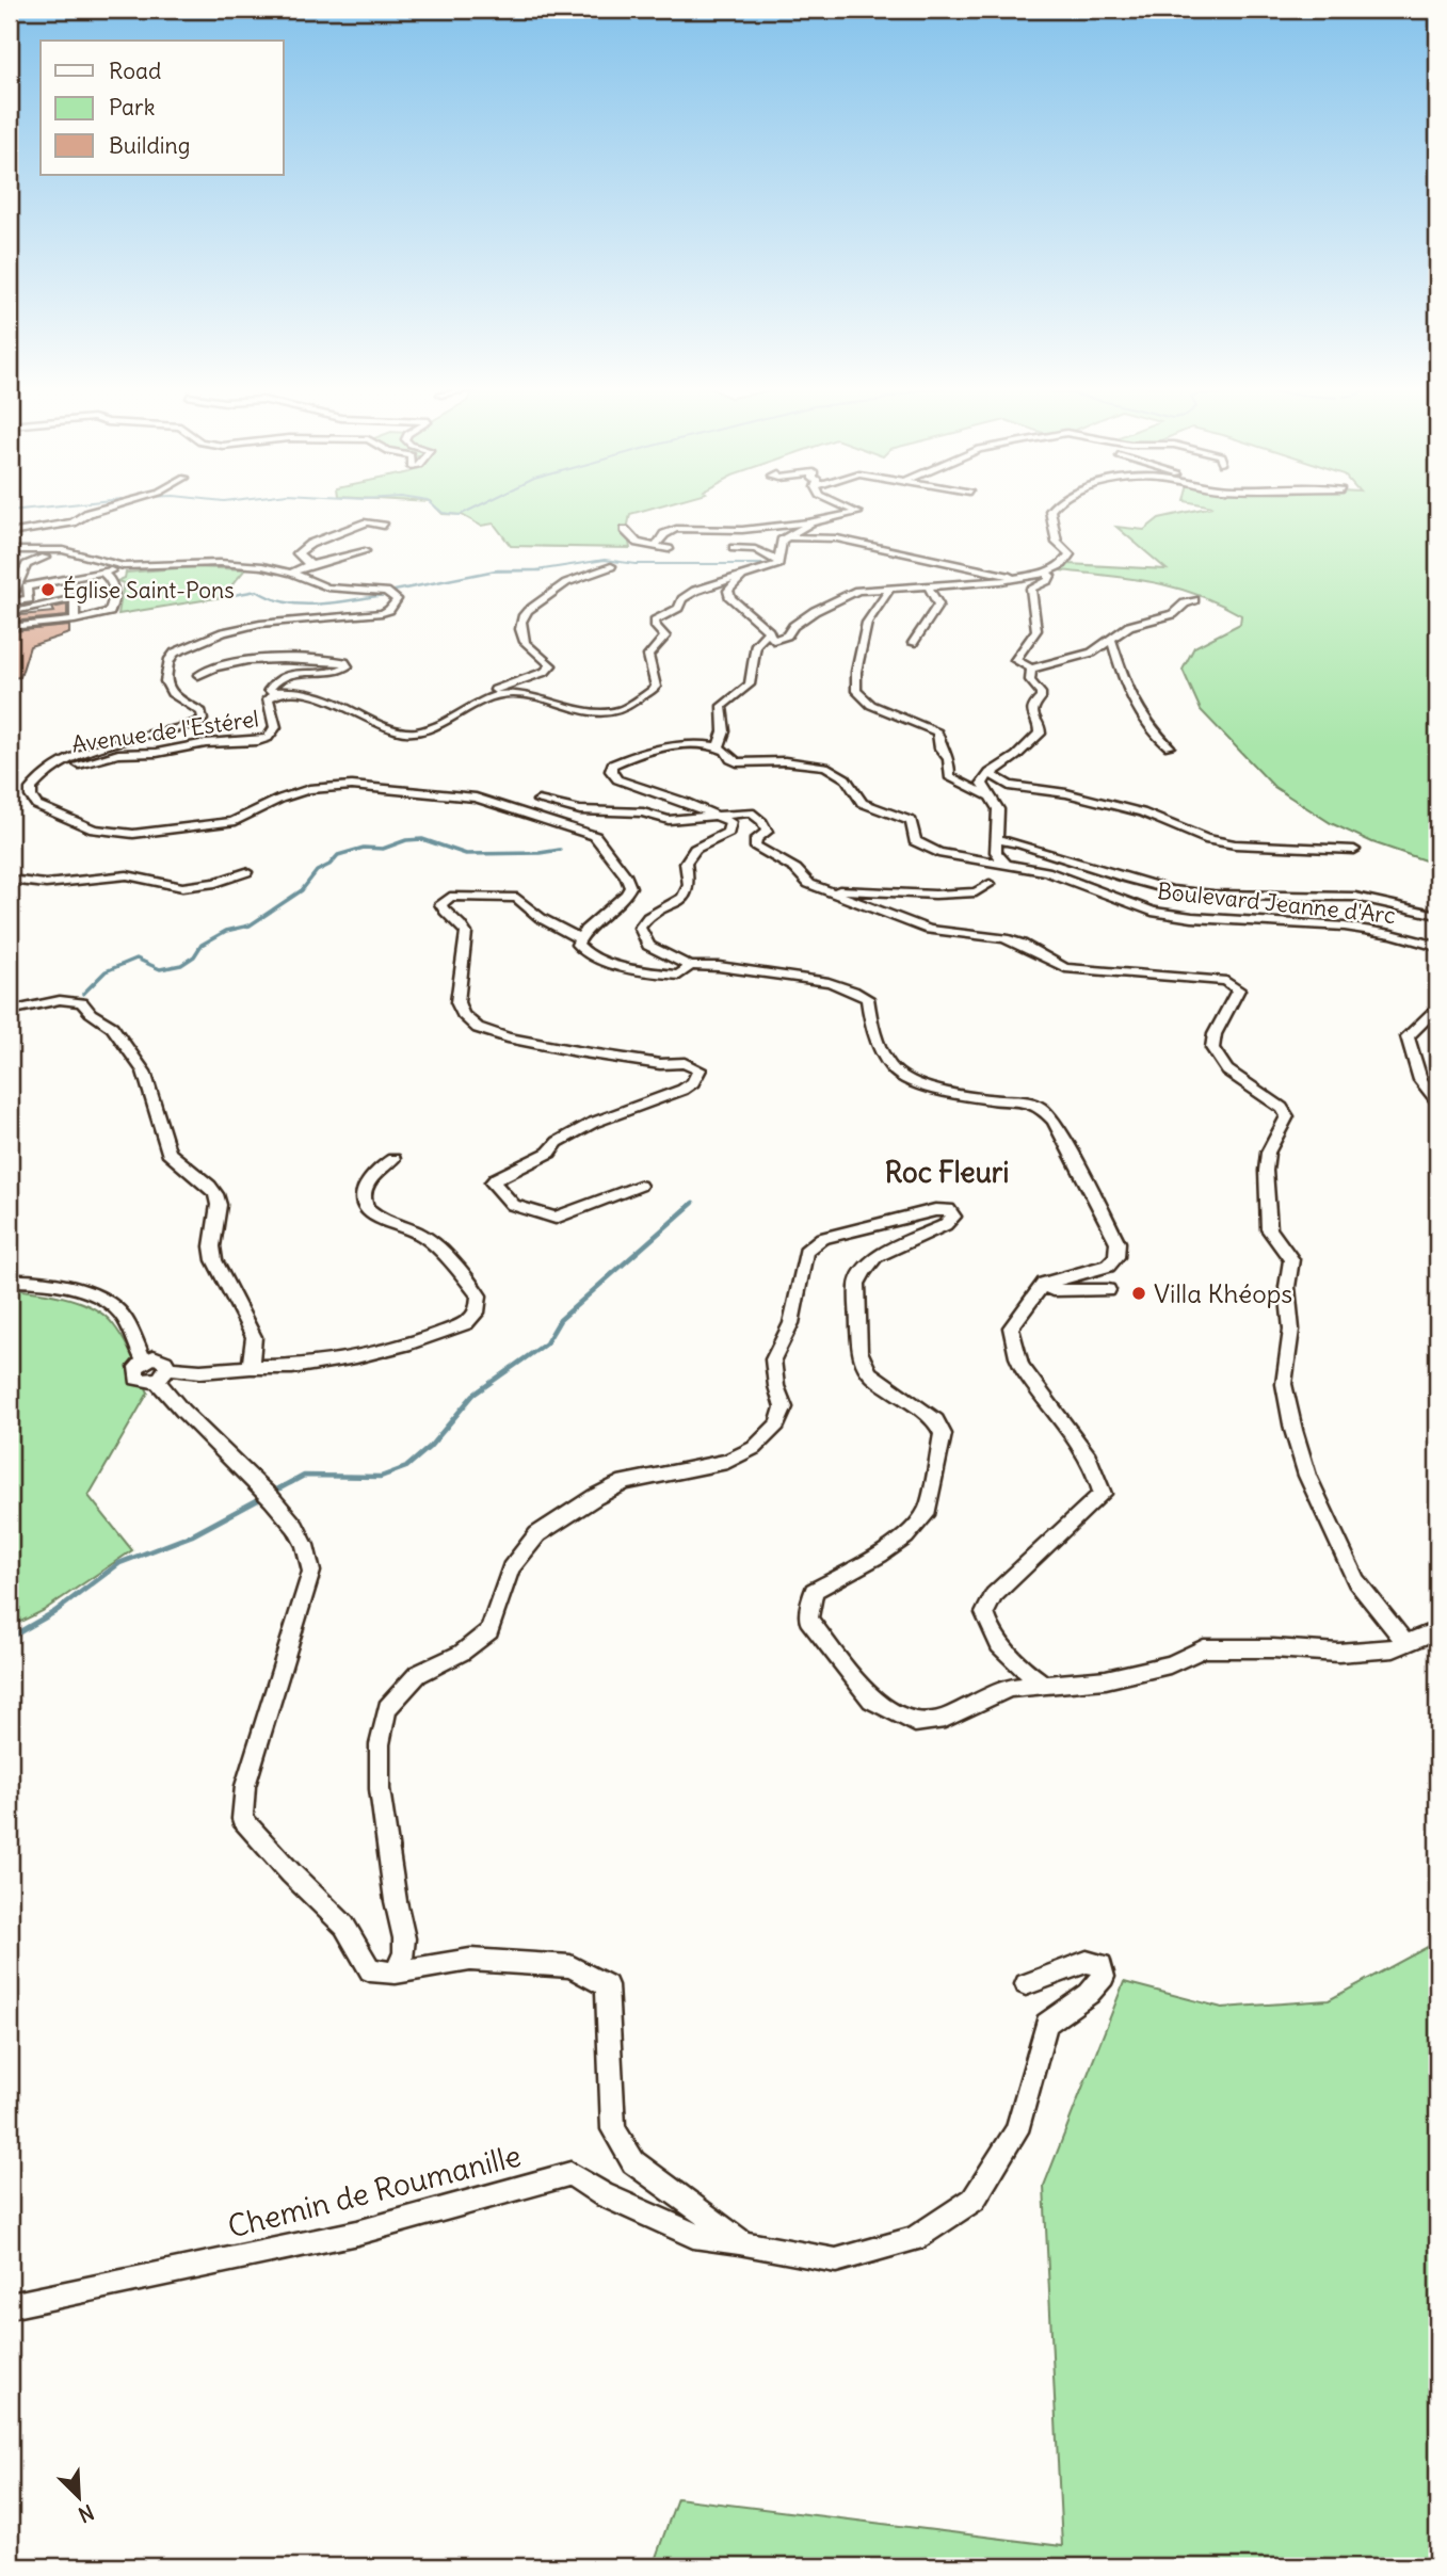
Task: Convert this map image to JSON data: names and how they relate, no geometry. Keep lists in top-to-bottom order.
{
  "streets": {
    "street": ["Avenue de l'Estérel", "Boulevard Jeanne d'Arc", "Chemin de Roumanille"]
  },
  "districts": ["Roc Fleuri"],
  "places": ["Église Saint-Pons", "Villa Khéops"],
  "legend": ["Road", "Park", "Building"],
  "north": "bottom right"
}
